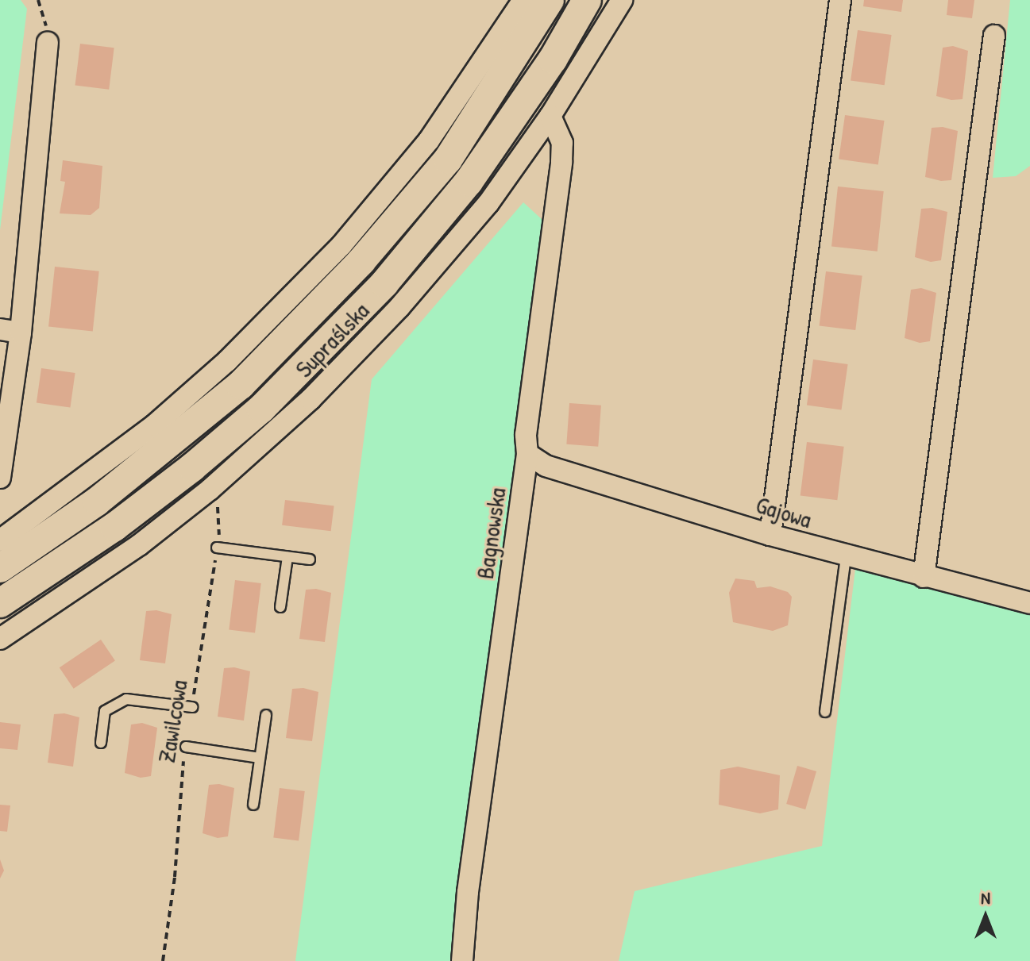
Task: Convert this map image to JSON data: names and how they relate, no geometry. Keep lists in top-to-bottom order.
{
  "streets": {
    "street": ["Supraślska", "Gajowa", "Bagnowska"],
    "path": ["Zawilcowa"]
  },
  "crossings": [
    ["Supraślska", "Bagnowska"],
    ["Supraślska", "Zawilcowa"],
    ["Gajowa", "Bagnowska"]
  ],
  "north": "top"
}
